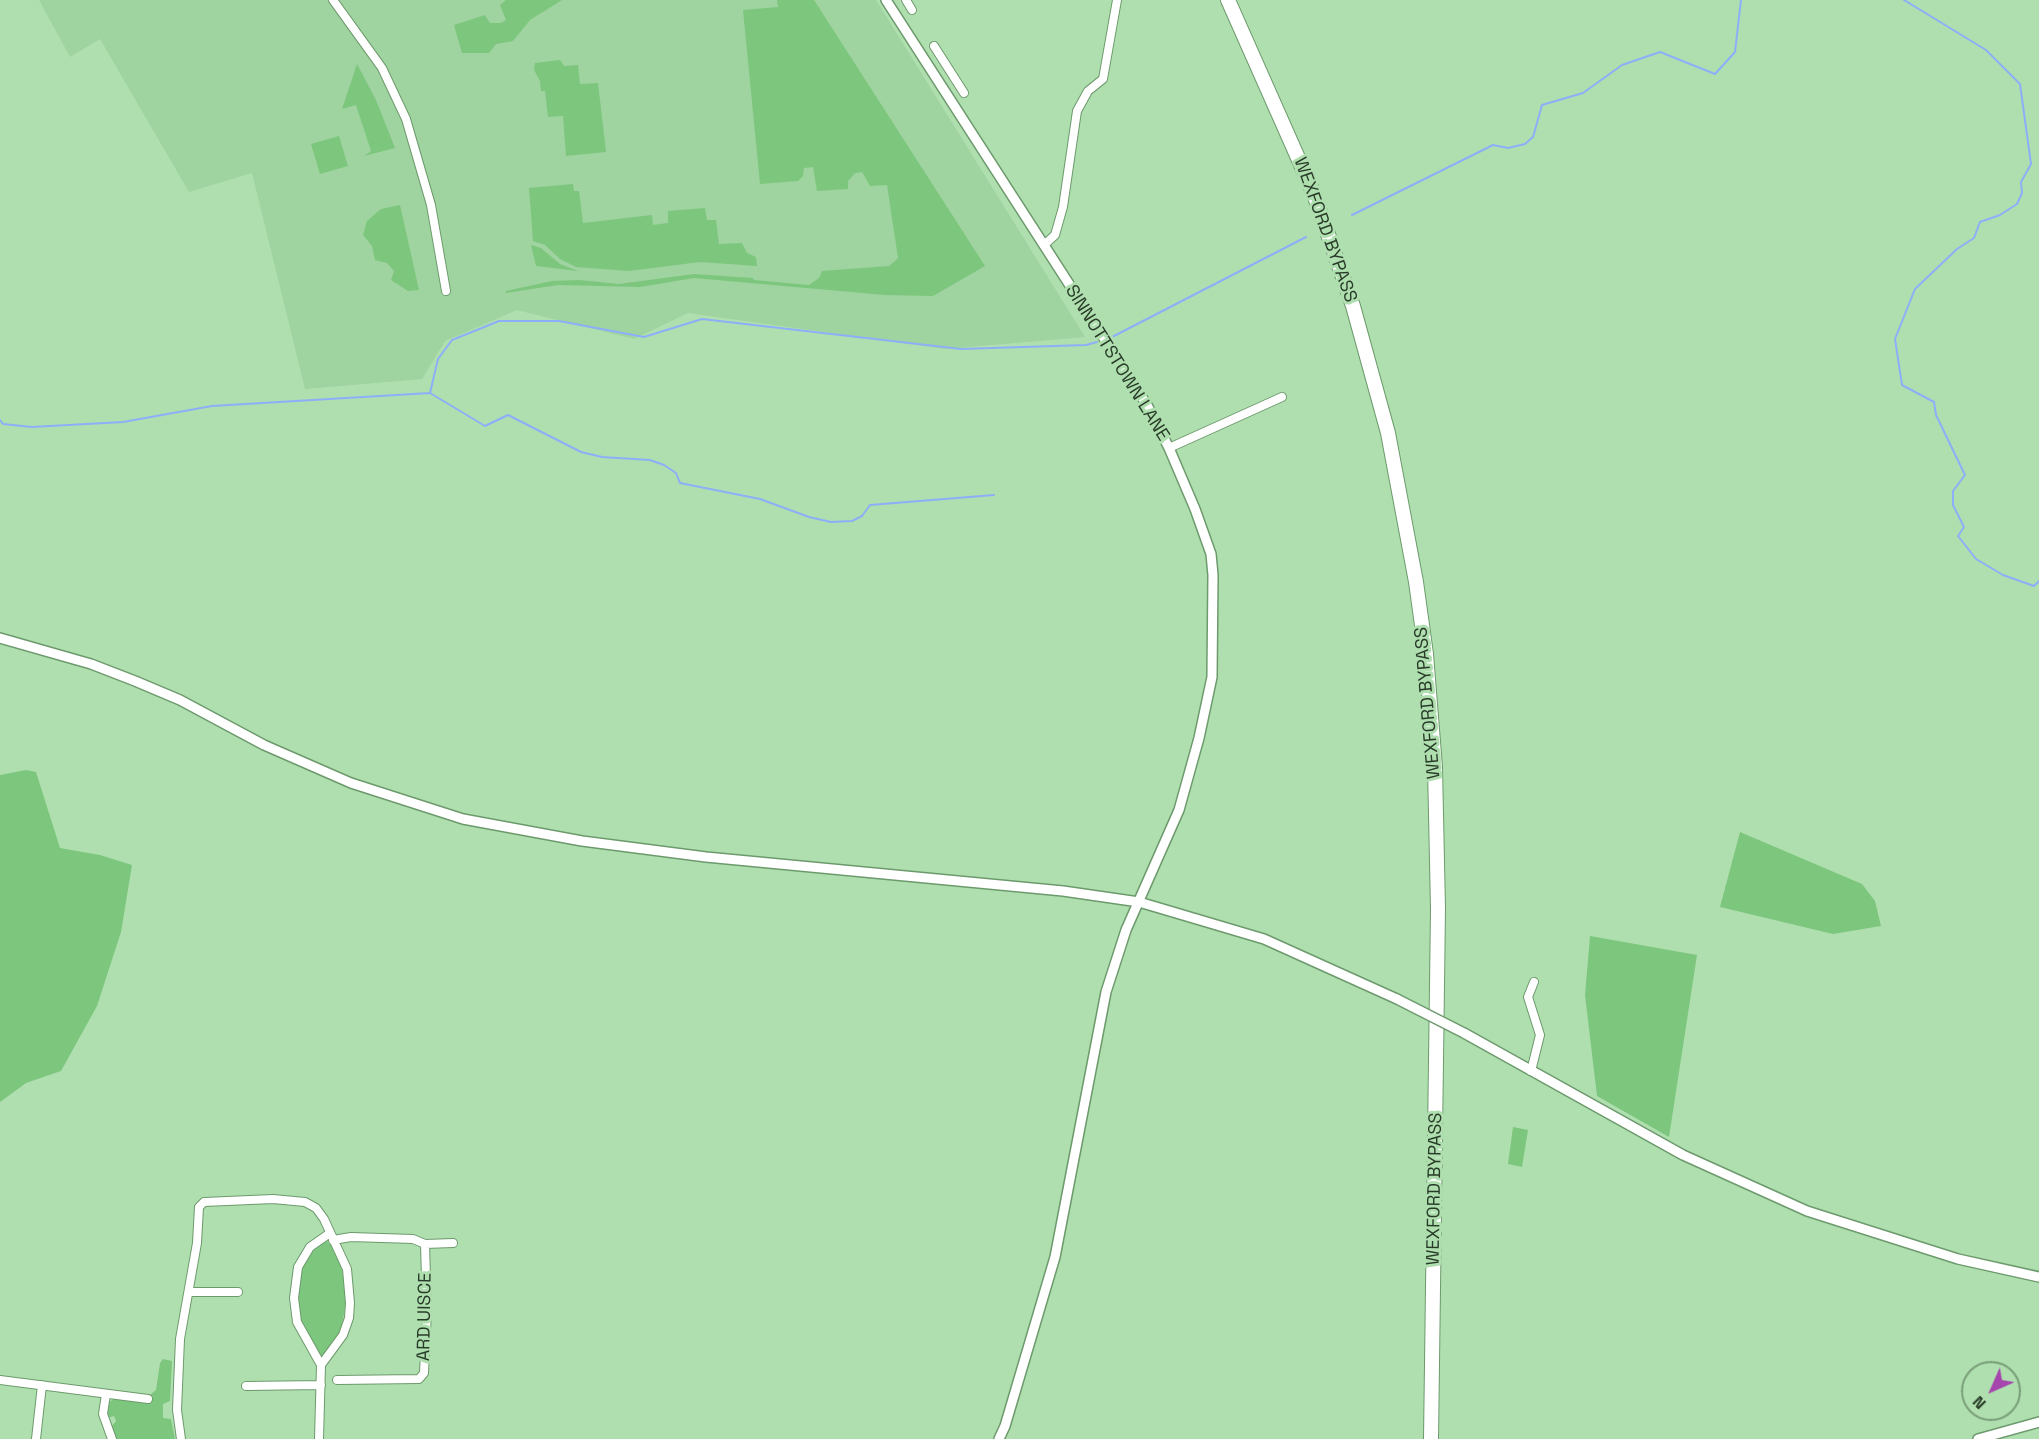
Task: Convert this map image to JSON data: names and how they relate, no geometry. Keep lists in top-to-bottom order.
{
  "streets": {
    "highway": ["WEXFORD BYPASS"],
    "street": ["SINNOTTSTOWN LANE", "ARD UISCE"]
  },
  "north": "bottom left"
}
